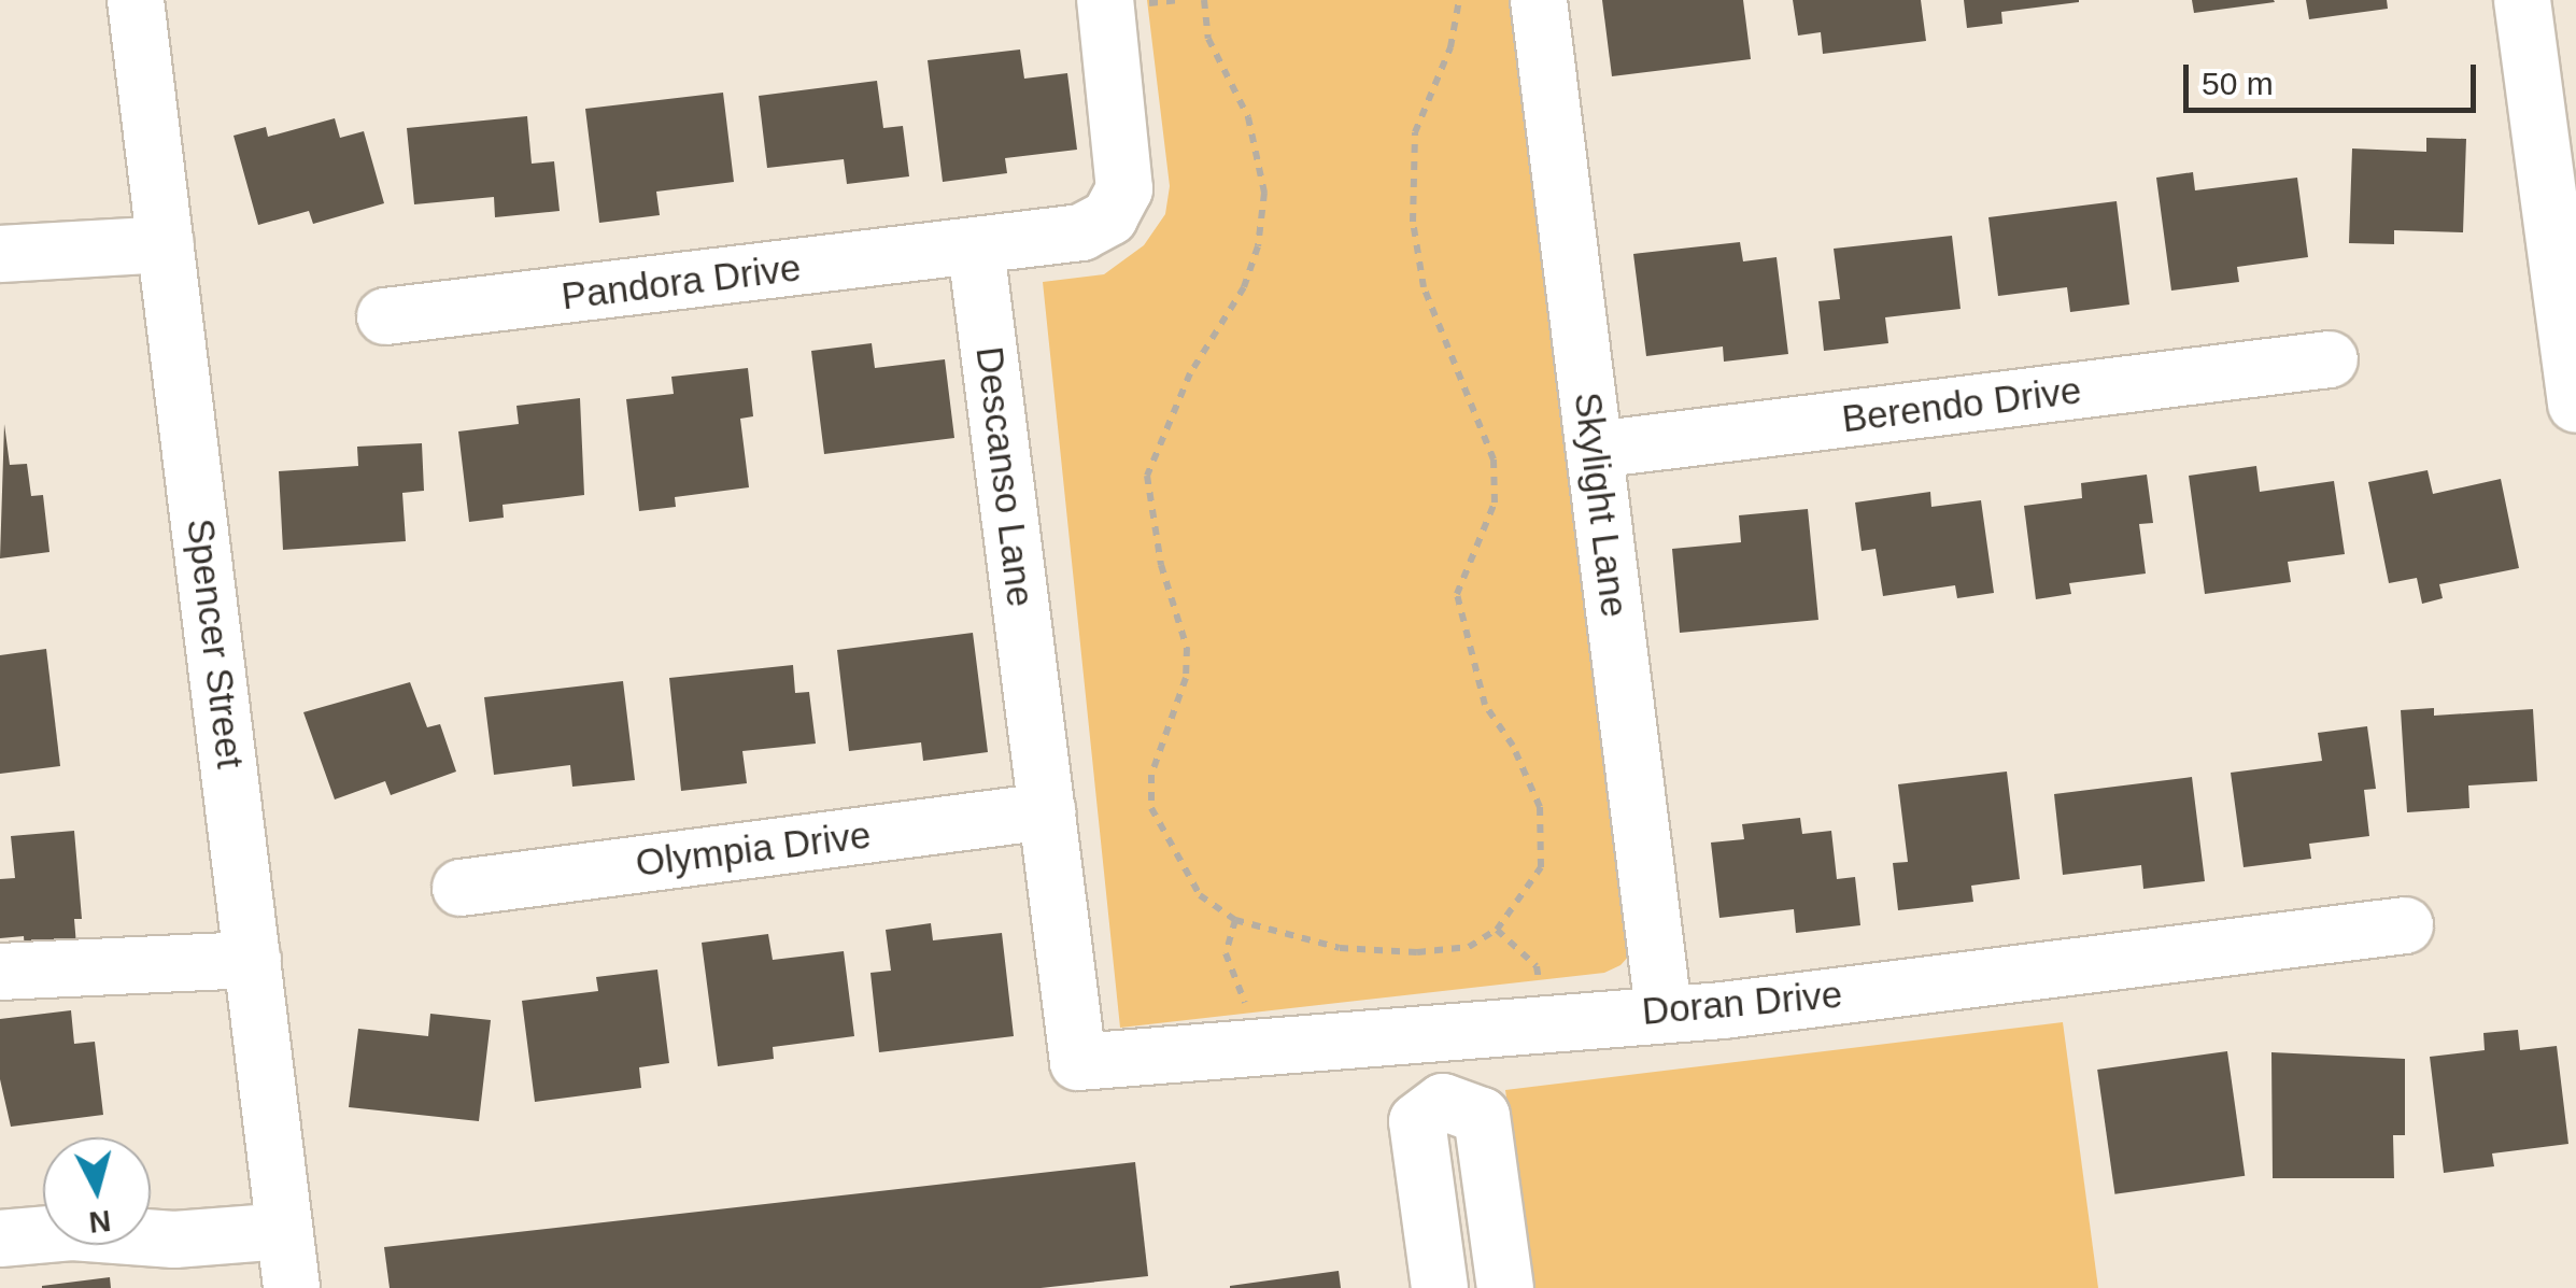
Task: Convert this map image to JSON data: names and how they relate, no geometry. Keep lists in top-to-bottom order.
{
  "streets": {
    "street": [
      "Pandora Drive",
      "Berendo Drive",
      "Descanso Lane",
      "Skylight Lane",
      "Spencer Street",
      "Olympia Drive",
      "Doran Drive"
    ]
  },
  "crossings": [
    ["Pandora Drive", "Descanso Lane"],
    ["Berendo Drive", "Skylight Lane"],
    ["Descanso Lane", "Olympia Drive"],
    ["Descanso Lane", "Doran Drive"],
    ["Skylight Lane", "Doran Drive"]
  ],
  "scale_bar": "50 m",
  "north": "bottom"
}
